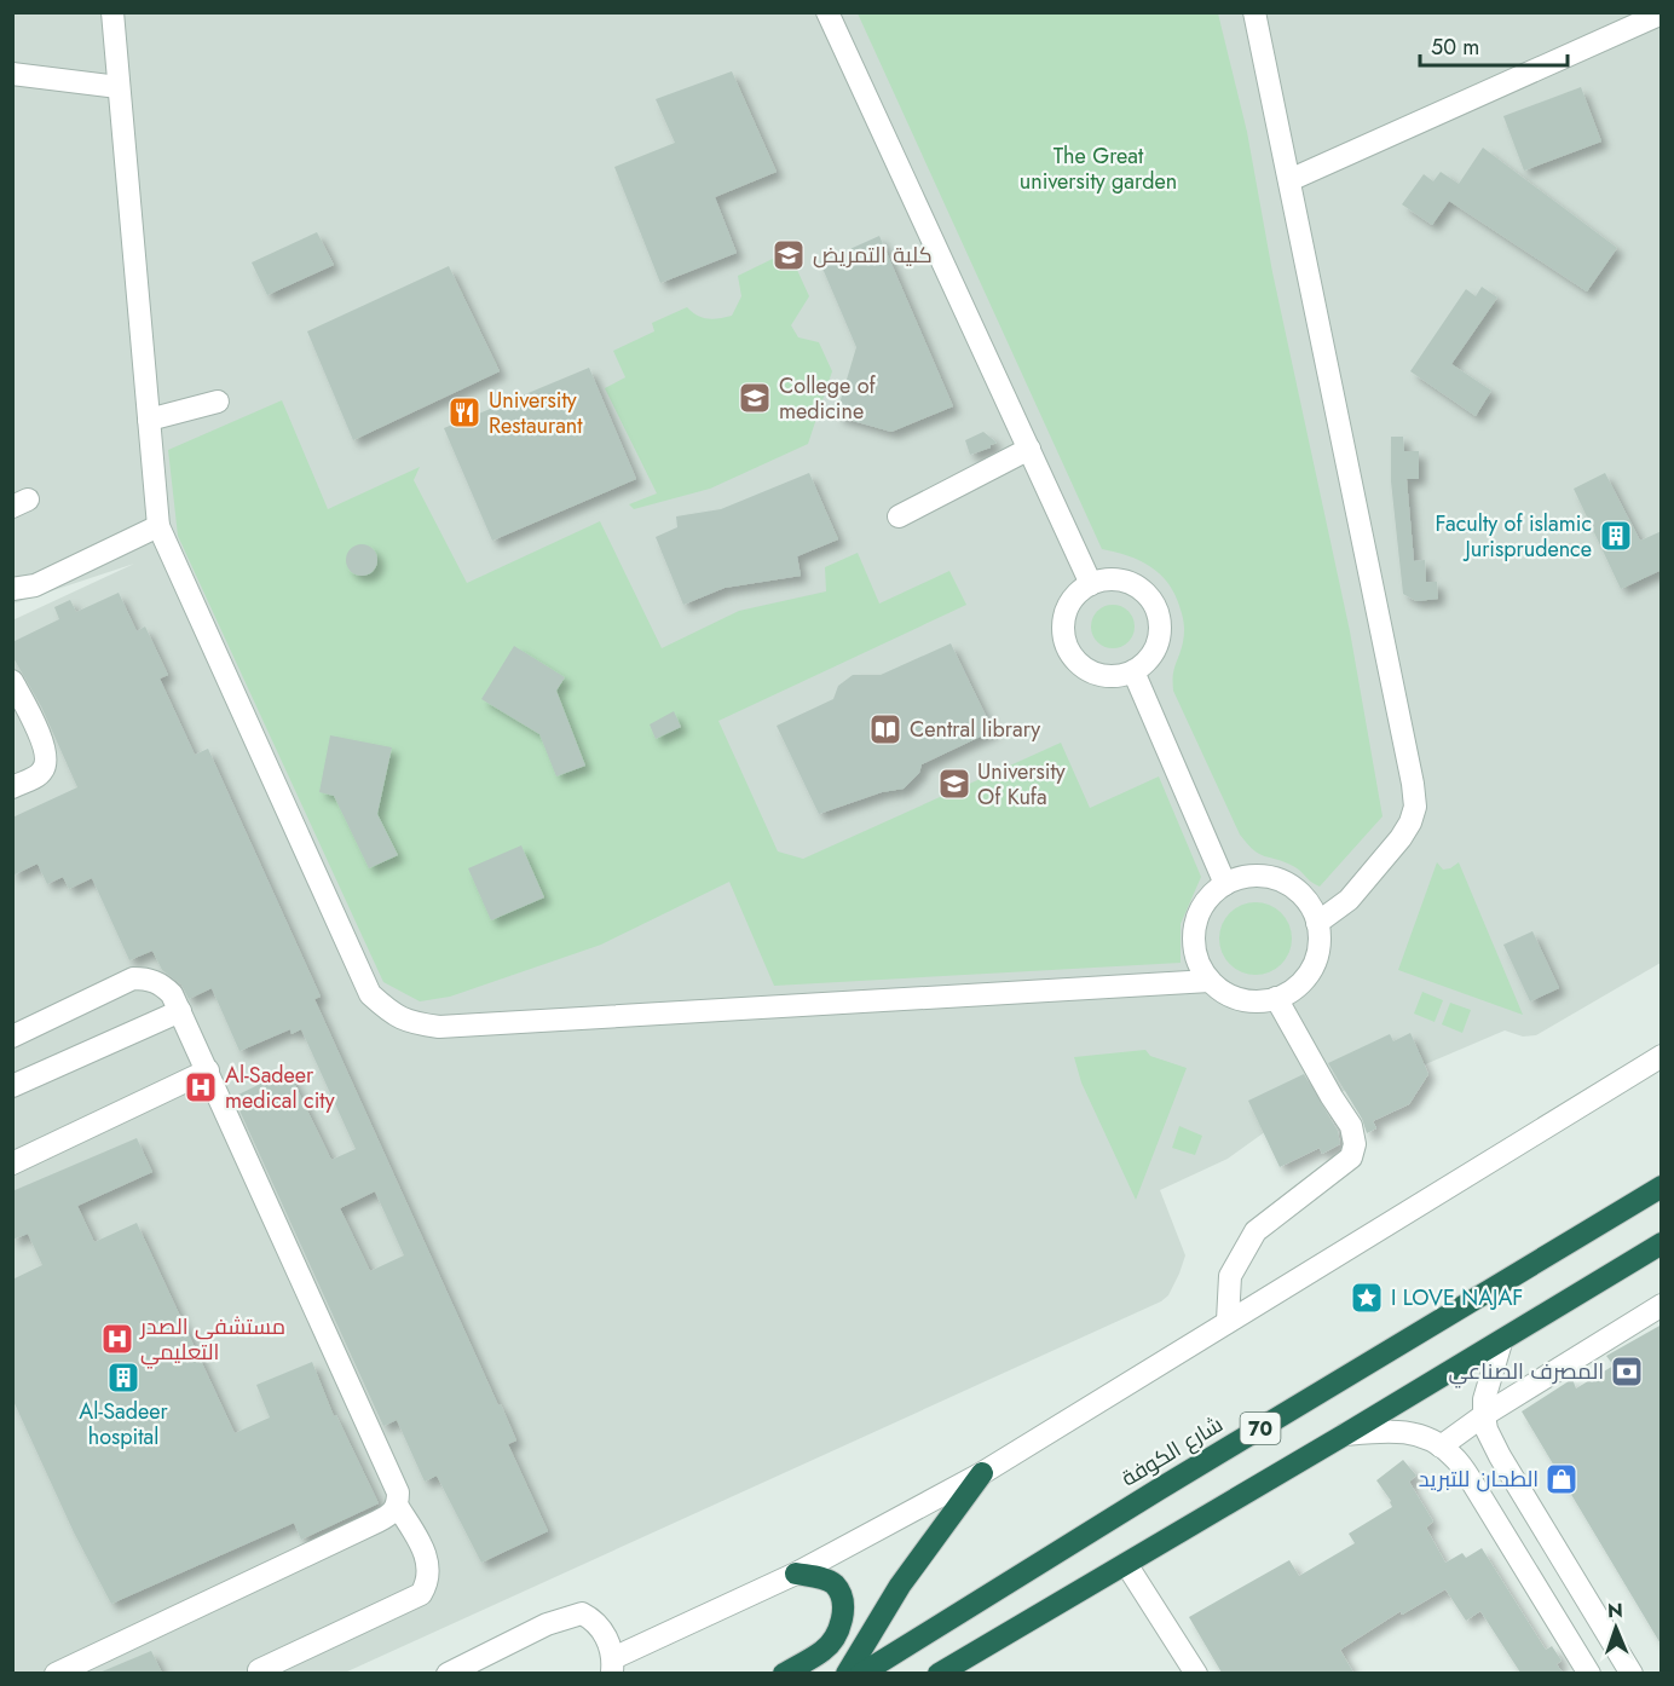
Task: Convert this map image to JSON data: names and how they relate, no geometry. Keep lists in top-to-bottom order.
{
  "streets": {
    "highway": ["70", "شارع الكوفة"]
  },
  "parks": ["The Great university garden"],
  "places": {
    "school or university": ["كلية التمريض", "College of medicine", "University Of Kufa"],
    "restaurant": ["University Restaurant"],
    "building": ["Faculty of islamic Jurisprudence", "Al-Sadeer hospital"],
    "library": ["Central library"],
    "hospital": ["Al-Sadeer medical city", "مستشفى الصدر التعليمي"],
    "place": ["I LOVE NAJAF"],
    "bank": ["المصرف الصناعي"],
    "shop": ["الطحان للتبريد"]
  },
  "scale_bar": "50 m",
  "north": "top"
}
